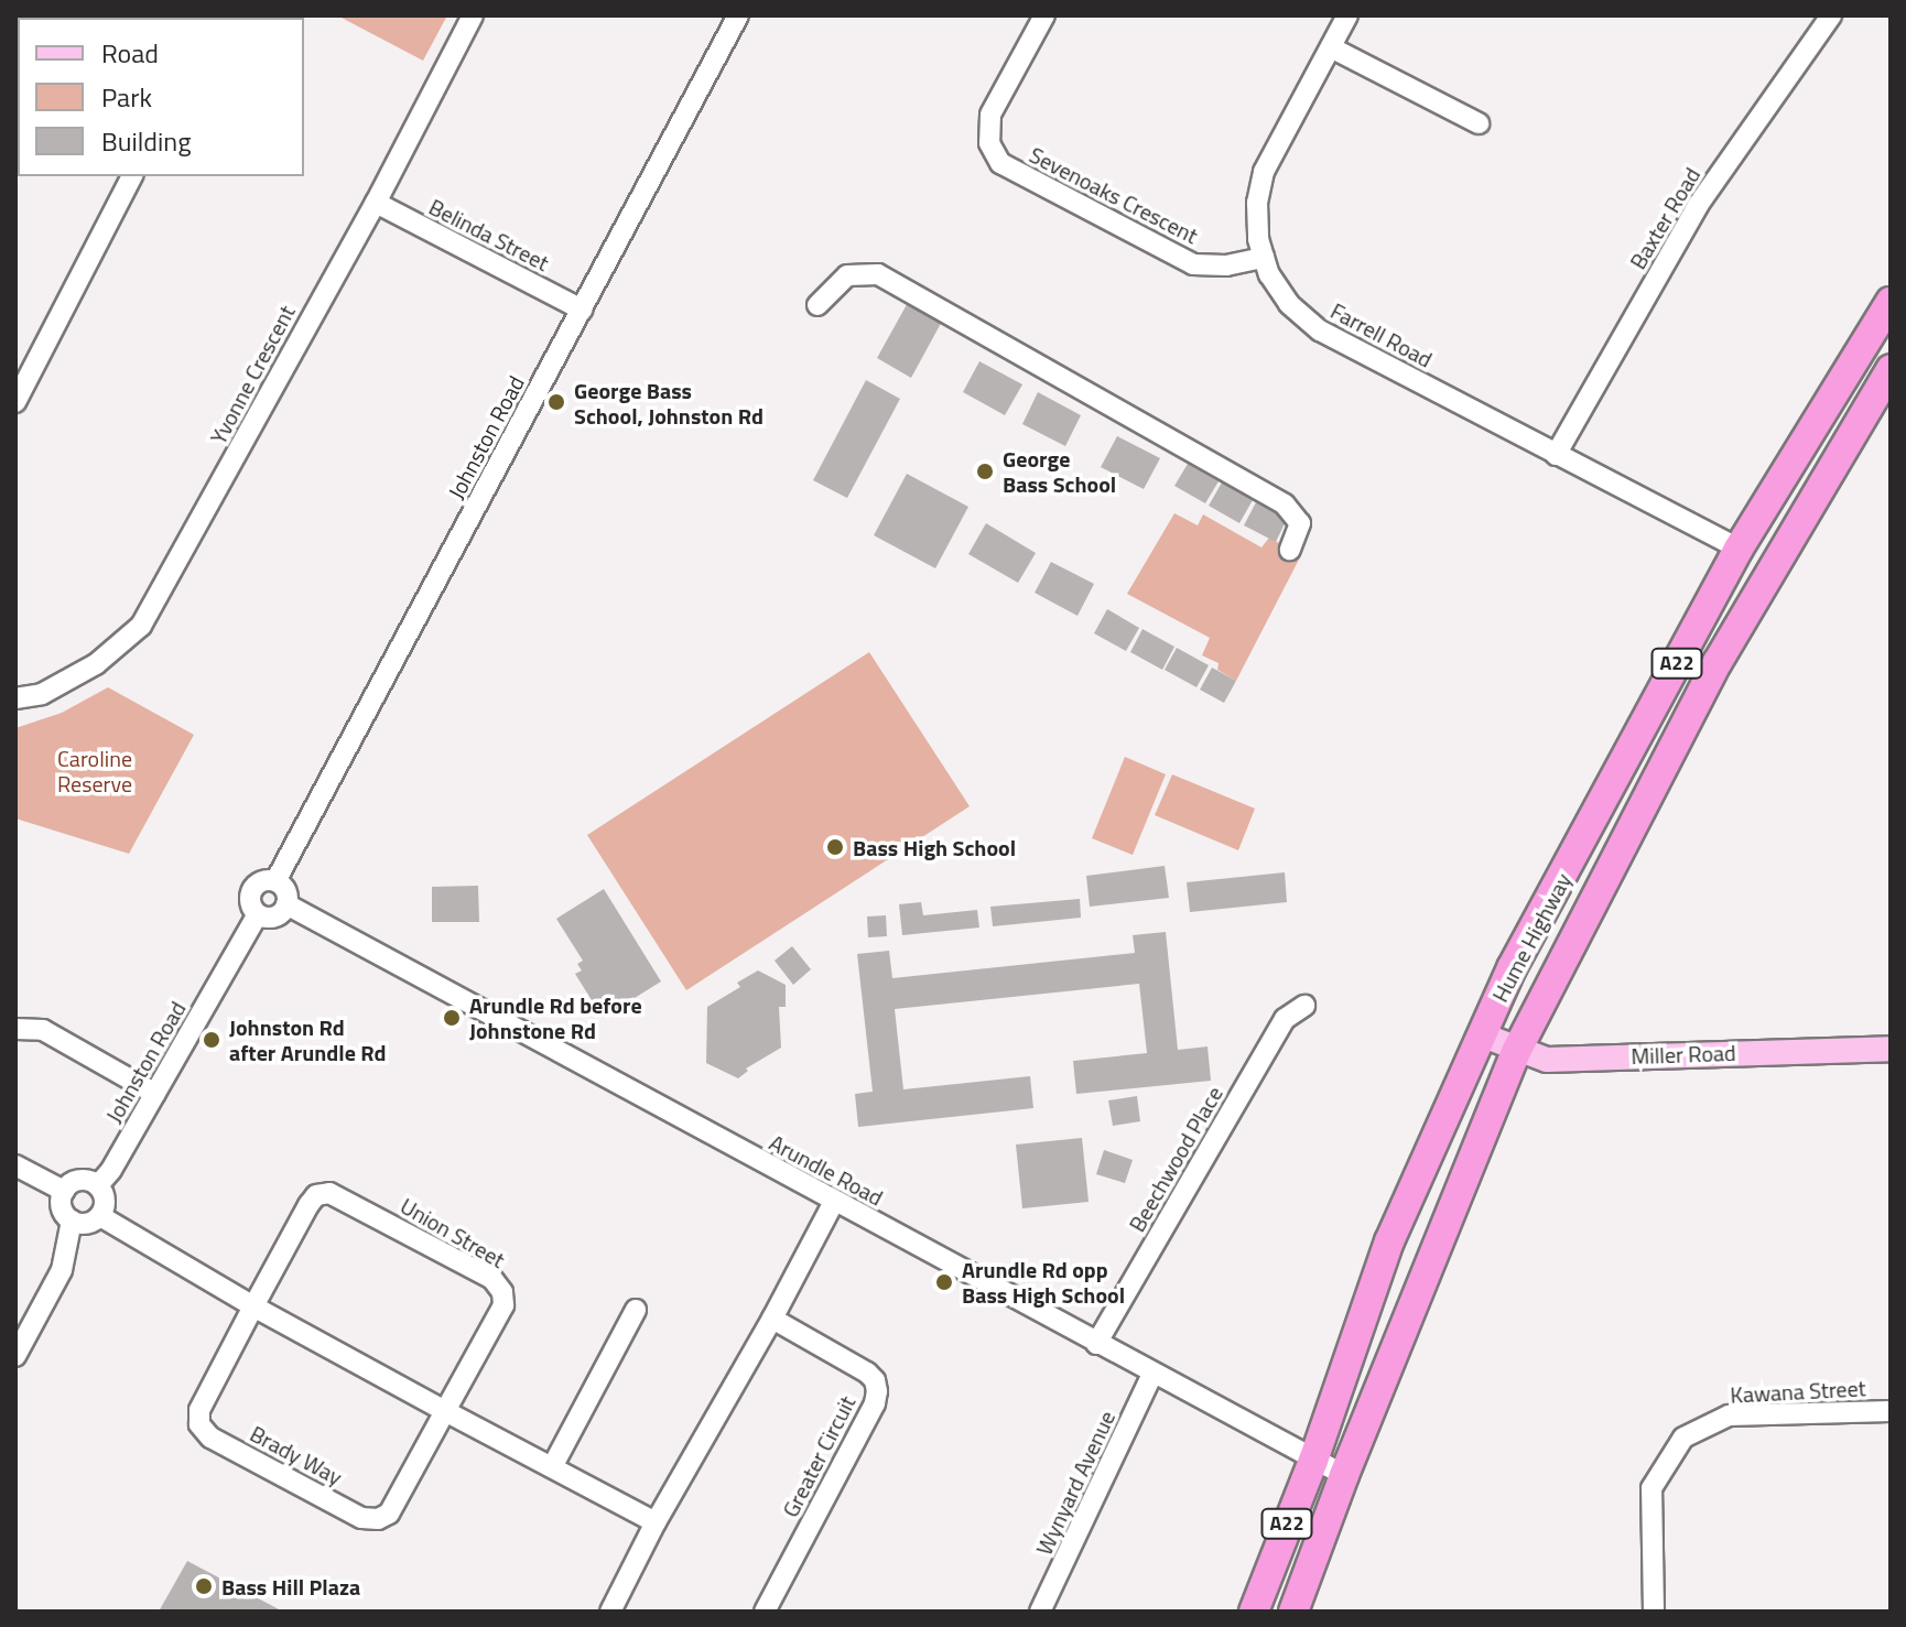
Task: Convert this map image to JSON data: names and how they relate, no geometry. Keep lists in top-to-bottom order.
{
  "streets": {
    "highway": ["A22", "Hume Highway"],
    "main road": ["Miller Road"],
    "street": [
      "Sevenoaks Crescent",
      "Baxter Road",
      "Belinda Street",
      "Farrell Road",
      "Yvonne Crescent",
      "Johnston Road",
      "Beechwood Place",
      "Arundle Road",
      "Union Street",
      "Kawana Street",
      "Brady Way",
      "Greater Circuit",
      "Wynyard Avenue"
    ]
  },
  "crossings": [
    ["Sevenoaks Crescent", "Farrell Road"],
    ["Baxter Road", "Farrell Road"],
    ["Belinda Street", "Yvonne Crescent"],
    ["Belinda Street", "Johnston Road"],
    ["Farrell Road", "Hume Highway"],
    ["Johnston Road", "Arundle Road"],
    ["Hume Highway", "Miller Road"],
    ["Hume Highway", "Arundle Road"],
    ["Beechwood Place", "Arundle Road"],
    ["Arundle Road", "Wynyard Avenue"],
    ["Union Street", "Brady Way"]
  ],
  "parks": ["Caroline Reserve"],
  "places": [
    "George Bass School, Johnston Rd",
    "George Bass School",
    "Bass High School",
    "Arundle Rd before Johnstone Rd",
    "Johnston Rd after Arundle Rd",
    "Arundle Rd opp Bass High School",
    "Bass Hill Plaza"
  ],
  "legend": ["Road", "Park", "Building"]
}
